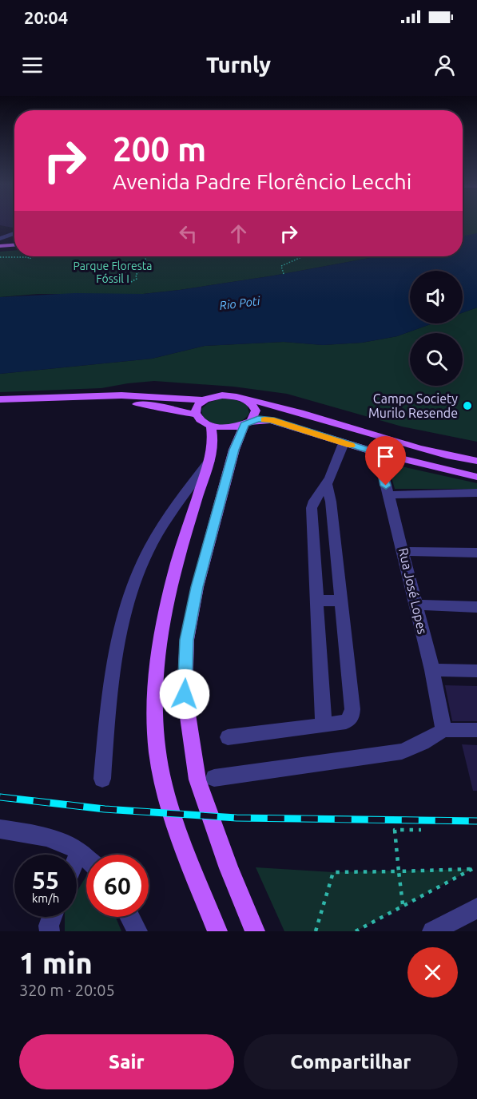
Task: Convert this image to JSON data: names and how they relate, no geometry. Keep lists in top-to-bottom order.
{
  "streets": {
    "street": ["Rua José Lopes"]
  },
  "water": ["Rio Poti"],
  "parks": ["Parque Floresta Fóssil I"],
  "places": ["Campo Society Murilo Resende"],
  "page": {
    "status": "20:04",
    "header": "Turnly",
    "turn": ["200 m", "Avenida Padre Florêncio Lecchi"],
    "speed": "55 km/h",
    "limit": "60",
    "heading": ["1 min", "320 m · 20:05"],
    "buttons": ["Sair", "Compartilhar"]
  }
}
